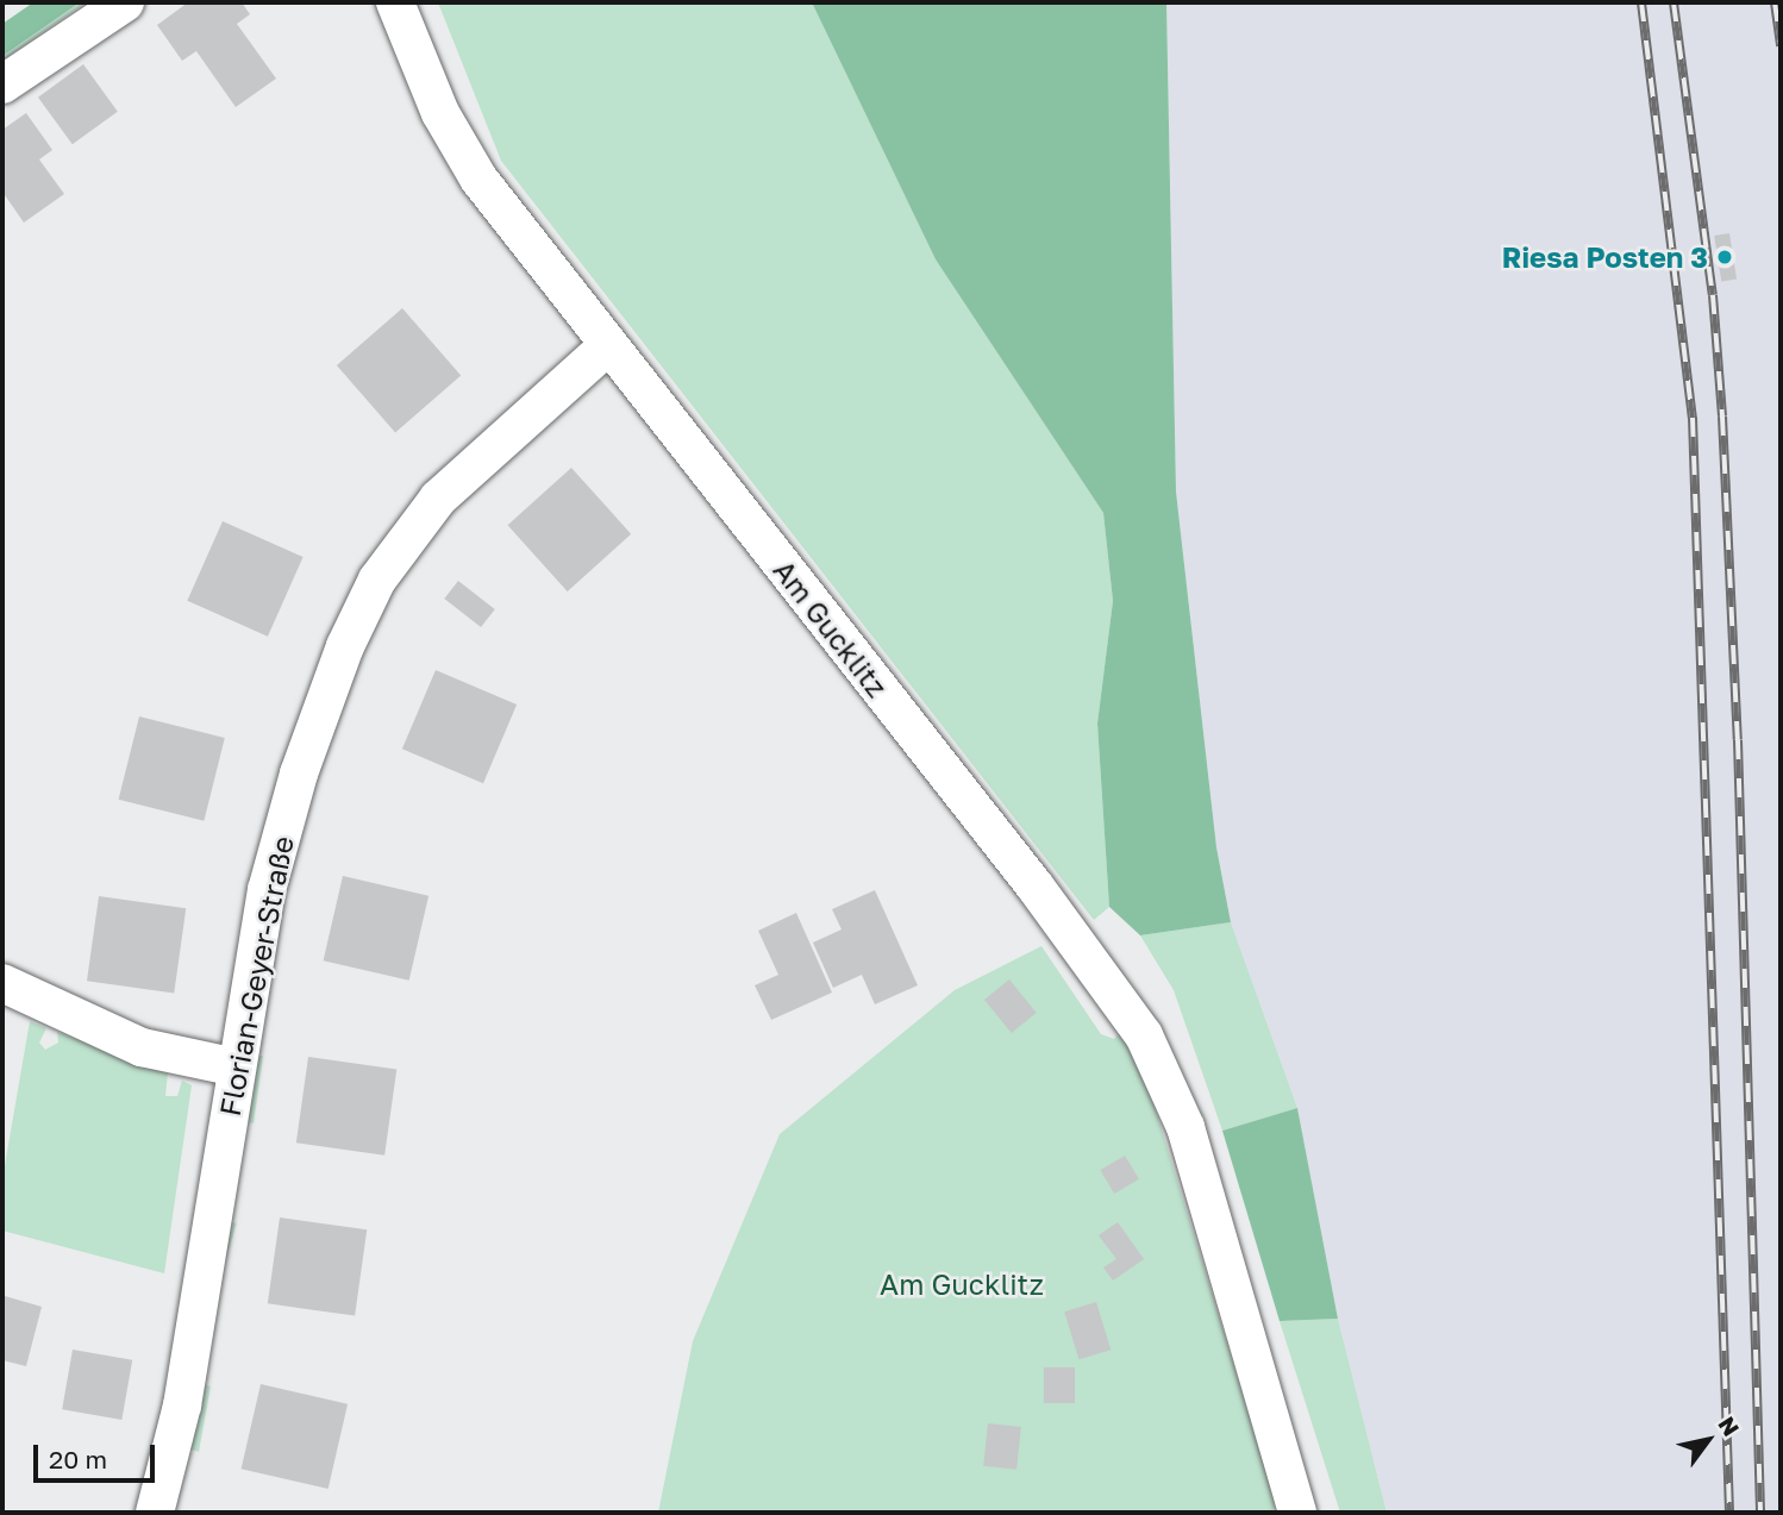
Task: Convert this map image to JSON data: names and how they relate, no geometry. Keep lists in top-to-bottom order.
{
  "streets": {
    "street": ["Am Gucklitz", "Florian-Geyer-Straße"]
  },
  "crossings": [
    ["Am Gucklitz", "Florian-Geyer-Straße"]
  ],
  "parks": ["Am Gucklitz"],
  "places": ["Riesa Posten 3"],
  "scale_bar": "20 m",
  "north": "top right"
}
